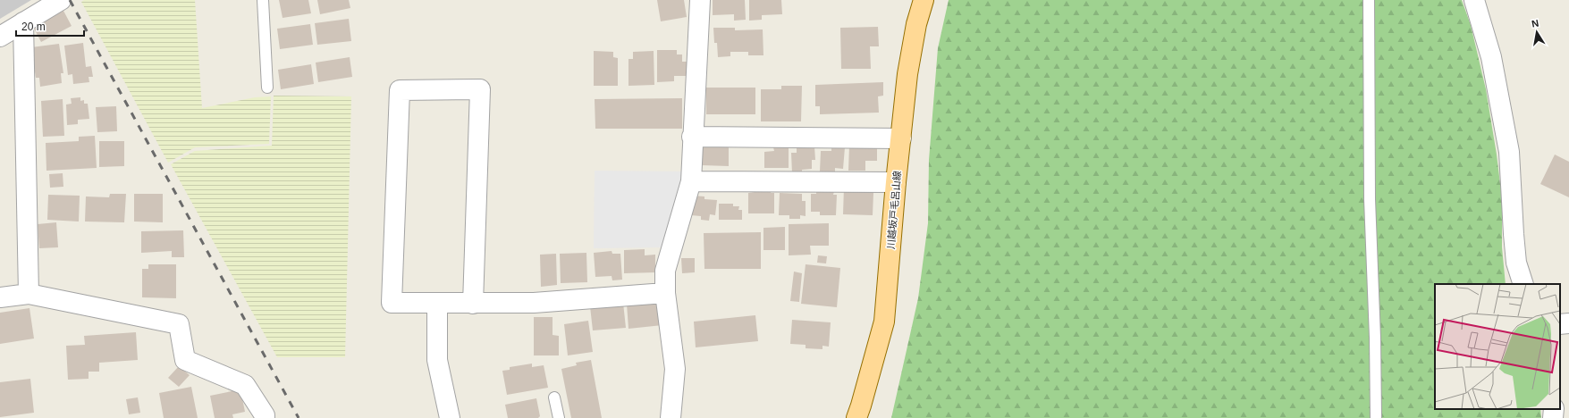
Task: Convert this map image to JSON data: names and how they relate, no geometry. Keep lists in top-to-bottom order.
{
  "streets": {
    "main road": ["川越坂戸毛呂山線"]
  },
  "scale_bar": "20 m",
  "north": "top"
}
